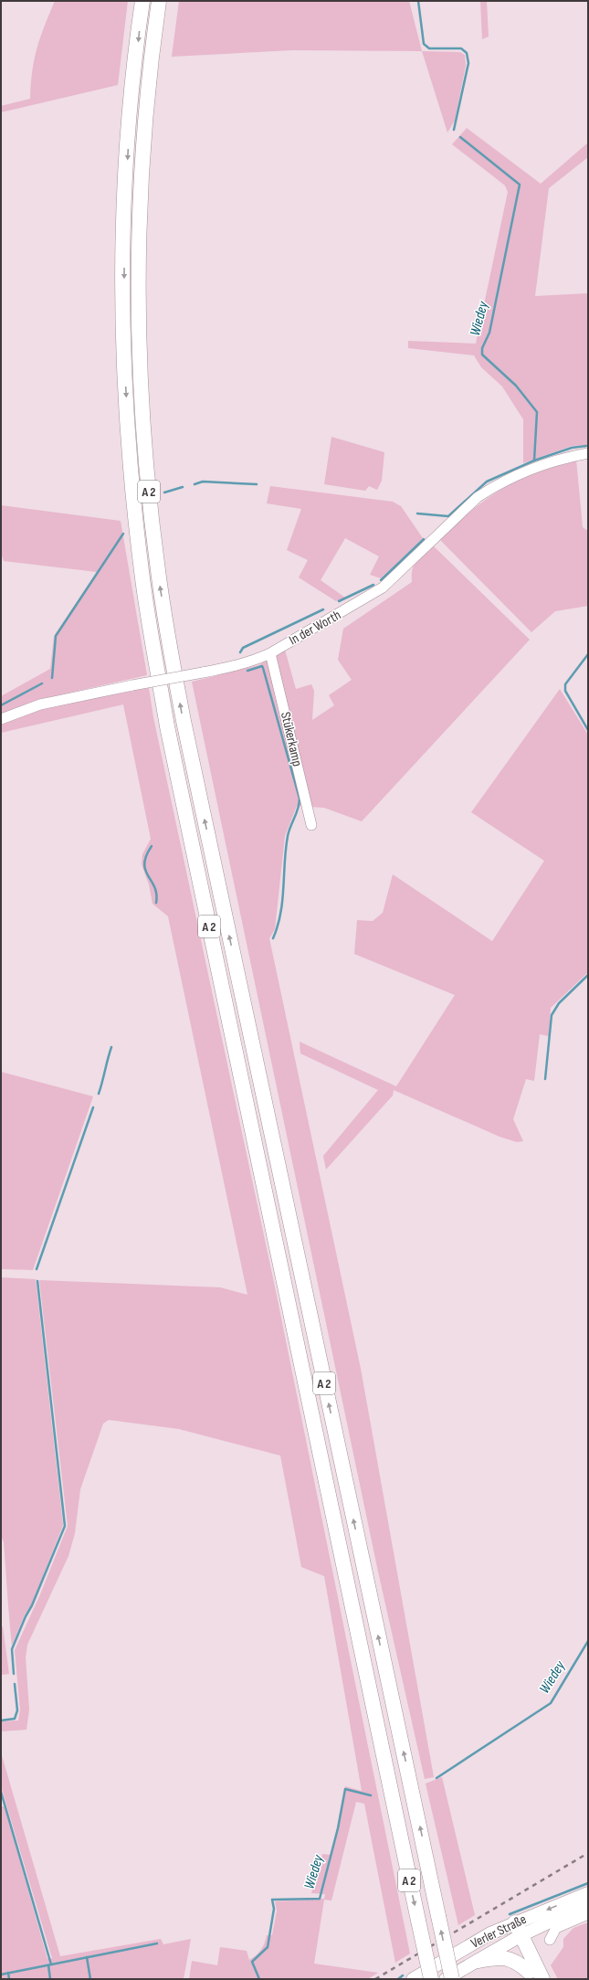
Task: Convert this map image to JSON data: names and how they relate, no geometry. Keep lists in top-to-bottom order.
{
  "streets": {
    "highway": ["A 2"],
    "main road": ["Verler Straße"],
    "street": ["In der Worth", "Stükerkamp"]
  },
  "crossings": [
    ["In der Worth", "Stükerkamp"]
  ],
  "water": ["Wiedey"]
}
